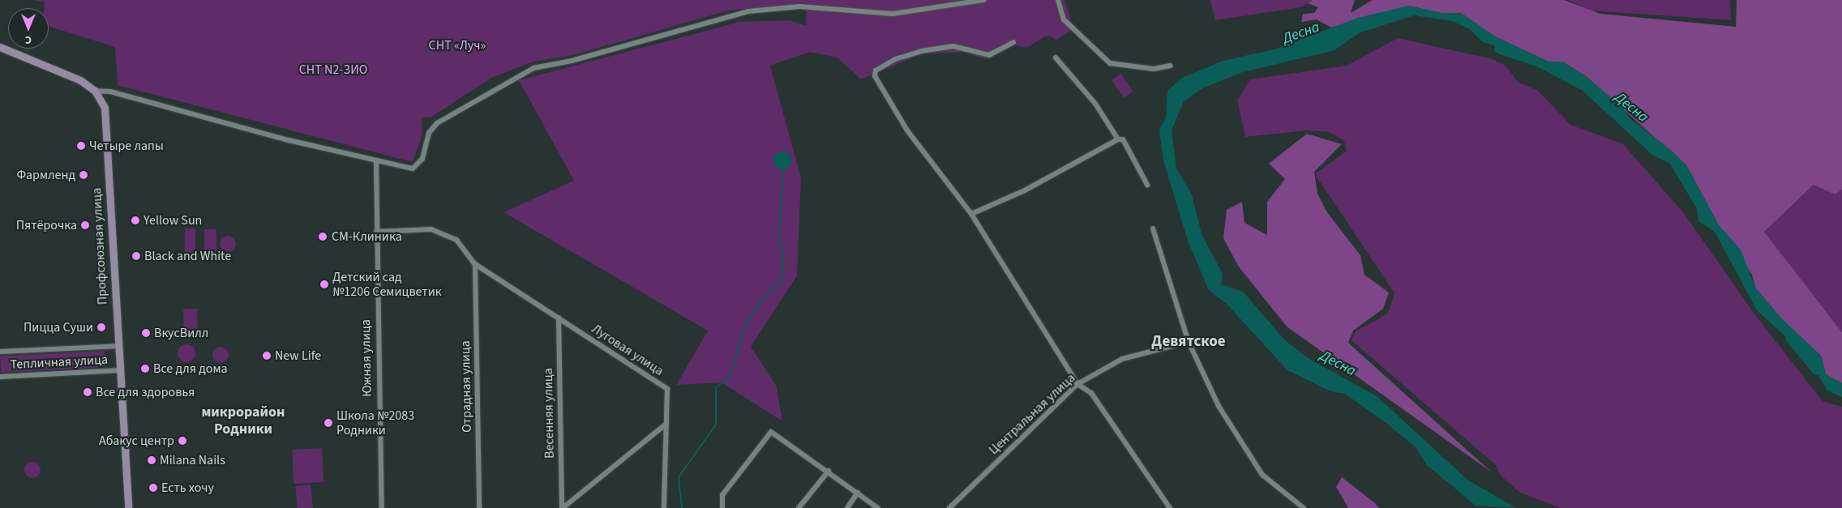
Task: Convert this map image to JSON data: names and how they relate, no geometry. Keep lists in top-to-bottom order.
{
  "streets": {
    "main road": ["Профсоюзная улица"],
    "street": [
      "Луговая улица",
      "Южная улица",
      "Тепличная улица",
      "Отрадная улица",
      "Весенняя улица",
      "Центральная улица"
    ]
  },
  "crossings": [
    ["Профсоюзная улица", "Тепличная улица"],
    ["Луговая улица", "Южная улица"],
    ["Луговая улица", "Отрадная улица"],
    ["Луговая улица", "Весенняя улица"]
  ],
  "districts": ["Девятское", "микрорайон Родники"],
  "water": ["Десна"],
  "parks": ["СНТ «Луч»", "СНТ N2-ЗИО"],
  "places": [
    "Четыре лапы",
    "Фармленд",
    "Yellow Sun",
    "Пятёрочка",
    "СМ-Клиника",
    "Black and White",
    "Детский сад №1206 Семицветик",
    "Пицца Суши",
    "ВкусВилл",
    "New Life",
    "Все для дома",
    "Все для здоровья",
    "Школа №2083 Родники",
    "Абакус центр",
    "Milana Nails",
    "Есть хочу"
  ],
  "north": "bottom"
}
